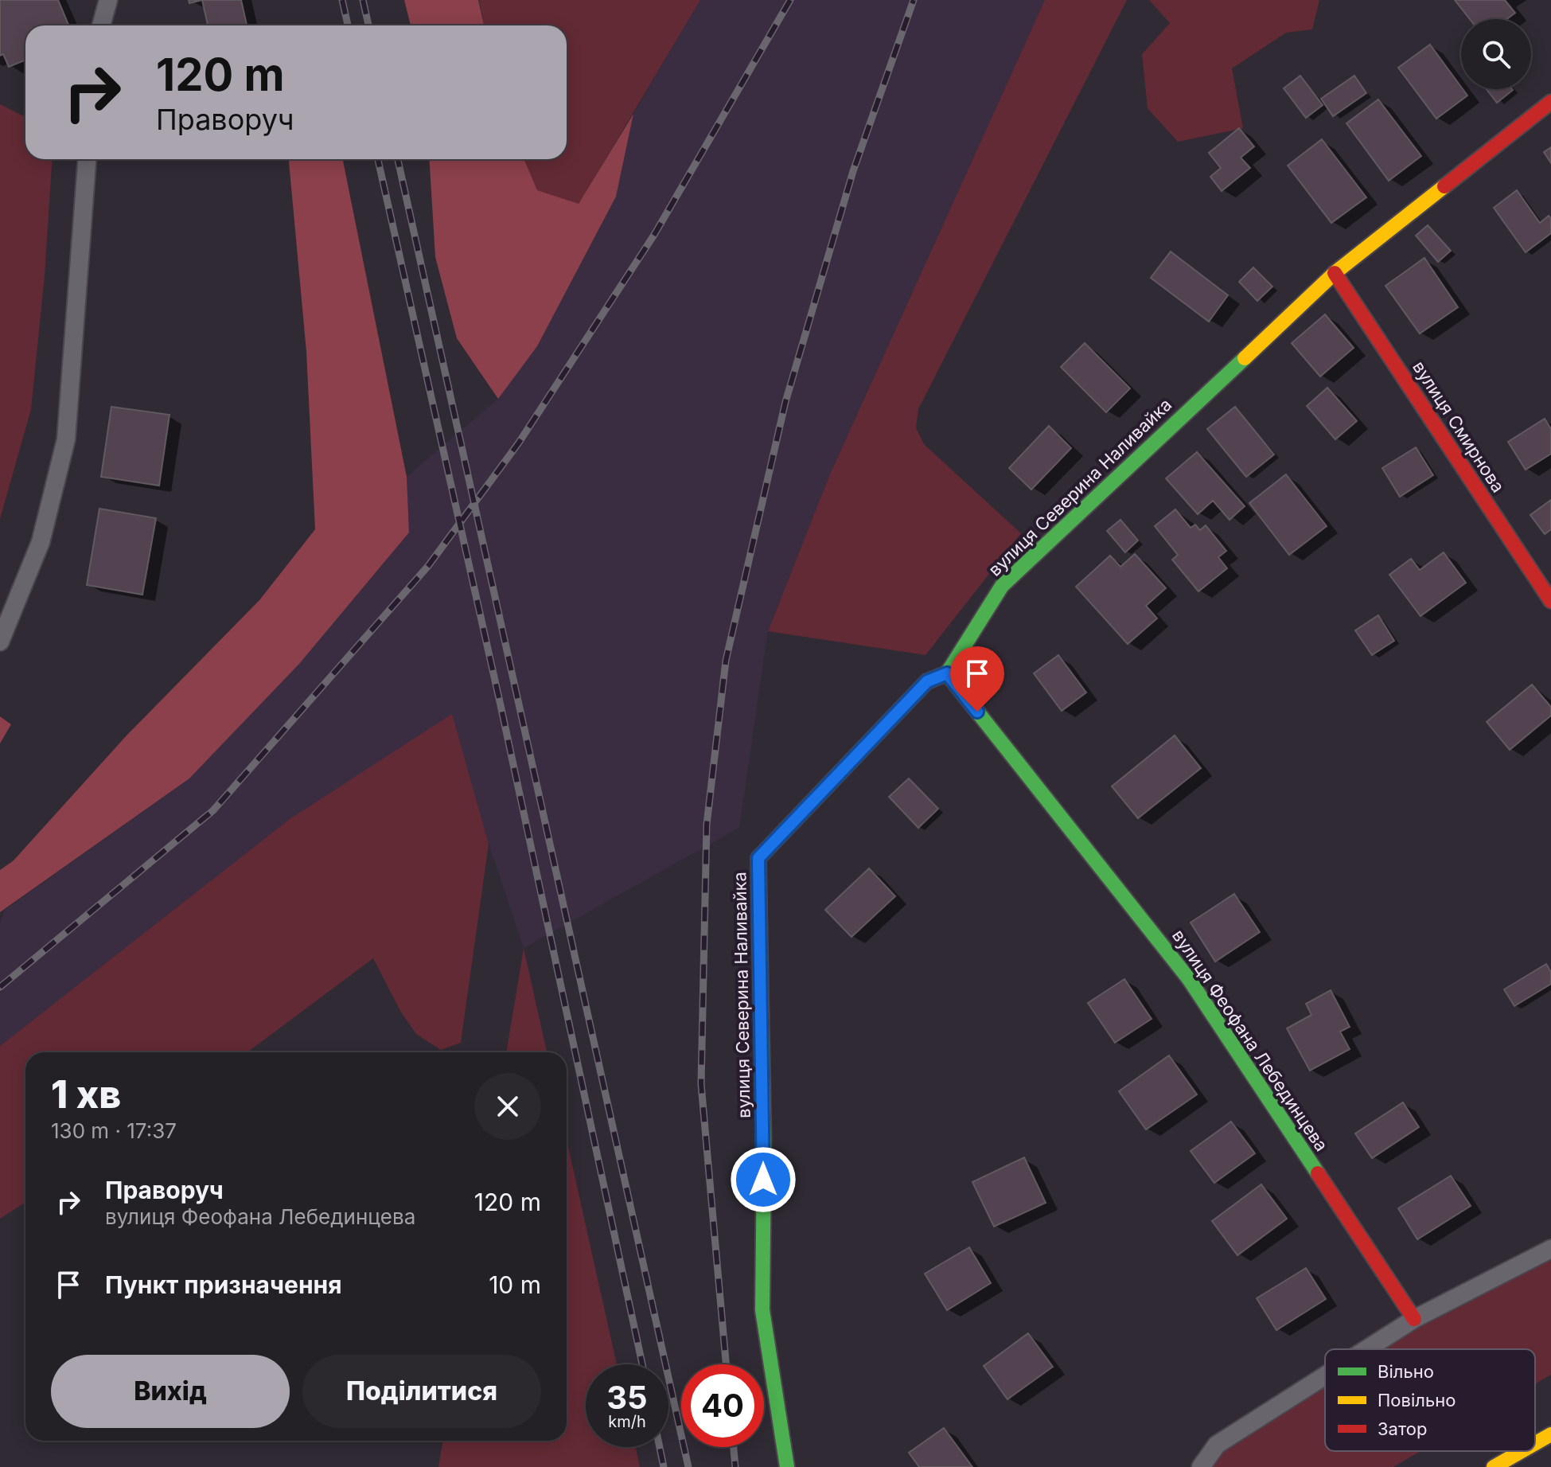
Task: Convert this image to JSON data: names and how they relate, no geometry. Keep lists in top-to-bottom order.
{
  "streets": {
    "street": ["вулиця Смирнова", "вулиця Северина Наливайка", "вулиця Феофана Лебединцева"]
  },
  "crossings": [
    ["вулиця Смирнова", "вулиця Северина Наливайка"],
    ["вулиця Северина Наливайка", "вулиця Феофана Лебединцева"]
  ],
  "legend": ["Вільно", "Повільно", "Затор"],
  "page": {
    "turn": ["120 m", "Праворуч"],
    "heading": ["1 хв", "130 m · 17:37"],
    "list": [
      {
        "name": "Праворуч",
        "note": "вулиця Феофана Лебединцева",
        "value": "120 m"
      },
      {
        "name": "Пункт призначення",
        "value": "10 m"
      }
    ],
    "buttons": ["Вихід", "Поділитися"],
    "speed": "35 km/h",
    "limit": "40"
  }
}
